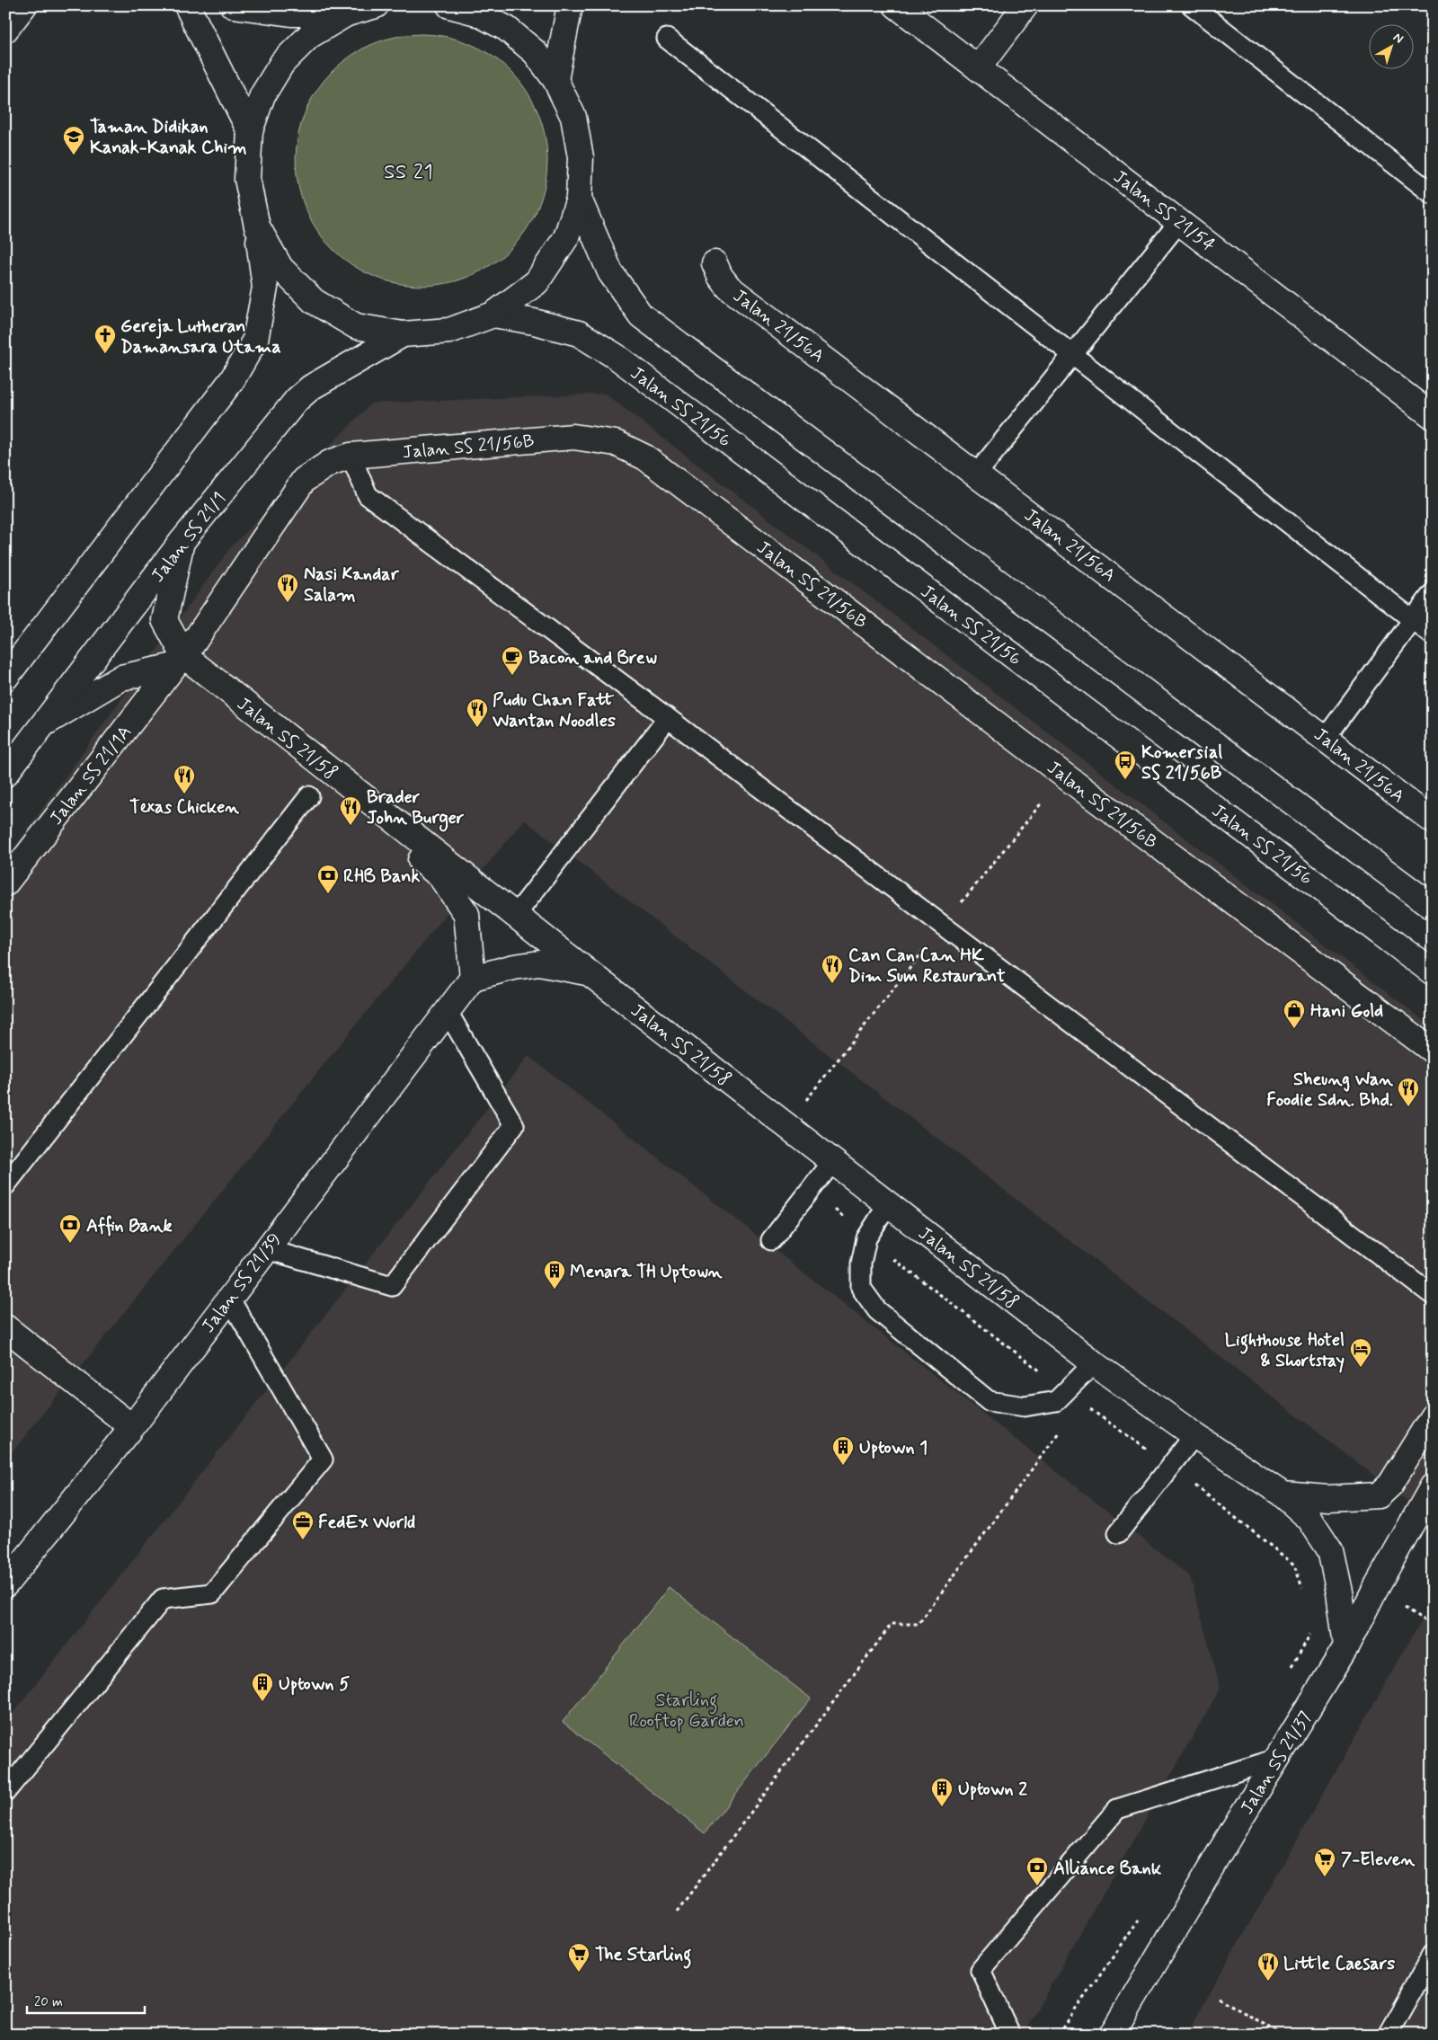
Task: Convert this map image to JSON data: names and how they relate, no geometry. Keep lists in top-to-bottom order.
{
  "streets": {
    "street": [
      "Jalan SS 21/54",
      "Jalan 21/56A",
      "Jalan SS 21/56",
      "Jalan SS 21/56B",
      "Jalan SS 21/1",
      "Jalan SS 21/58",
      "Jalan SS 21/1A",
      "Jalan SS 21/39",
      "Jalan SS 21/37"
    ]
  },
  "crossings": [
    ["Jalan SS 21/56B", "Jalan SS 21/58"],
    ["Jalan SS 21/56B", "Jalan SS 21/1A"],
    ["Jalan SS 21/1", "Jalan SS 21/58"],
    ["Jalan SS 21/58", "Jalan SS 21/1A"],
    ["Jalan SS 21/58", "Jalan SS 21/39"],
    ["Jalan SS 21/58", "Jalan SS 21/37"]
  ],
  "districts": ["SS 21"],
  "parks": ["Starling Rooftop Garden"],
  "places": {
    "school or university": ["Taman Didikan Kanak-Kanak Chim"],
    "church": ["Gereja Lutheran Damansara Utama"],
    "restaurant": [
      "Nasi Kandar Salam",
      "Pudu Chan Fatt Wantan Noodles",
      "Texas Chicken",
      "Brader John Burger",
      "Can Can Can HK Dim Sum Restaurant",
      "Sheung Wan Foodie Sdn. Bhd.",
      "Little Caesars"
    ],
    "cafe": ["Bacon and Brew"],
    "bus stop": ["Komersial SS 21/56B"],
    "bank": ["RHB Bank", "Affin Bank", "Alliance Bank"],
    "shop": ["Hani Gold"],
    "building": [
      "Menara TH Uptown",
      "Uptown 1",
      "Uptown 5",
      "Uptown 2"
    ],
    "hotel": ["Lighthouse Hotel & Shortstay"],
    "office": ["FedEx World"],
    "supermarket": ["7-Eleven", "The Starling"]
  },
  "scale_bar": "20 m",
  "north": "top right"
}
